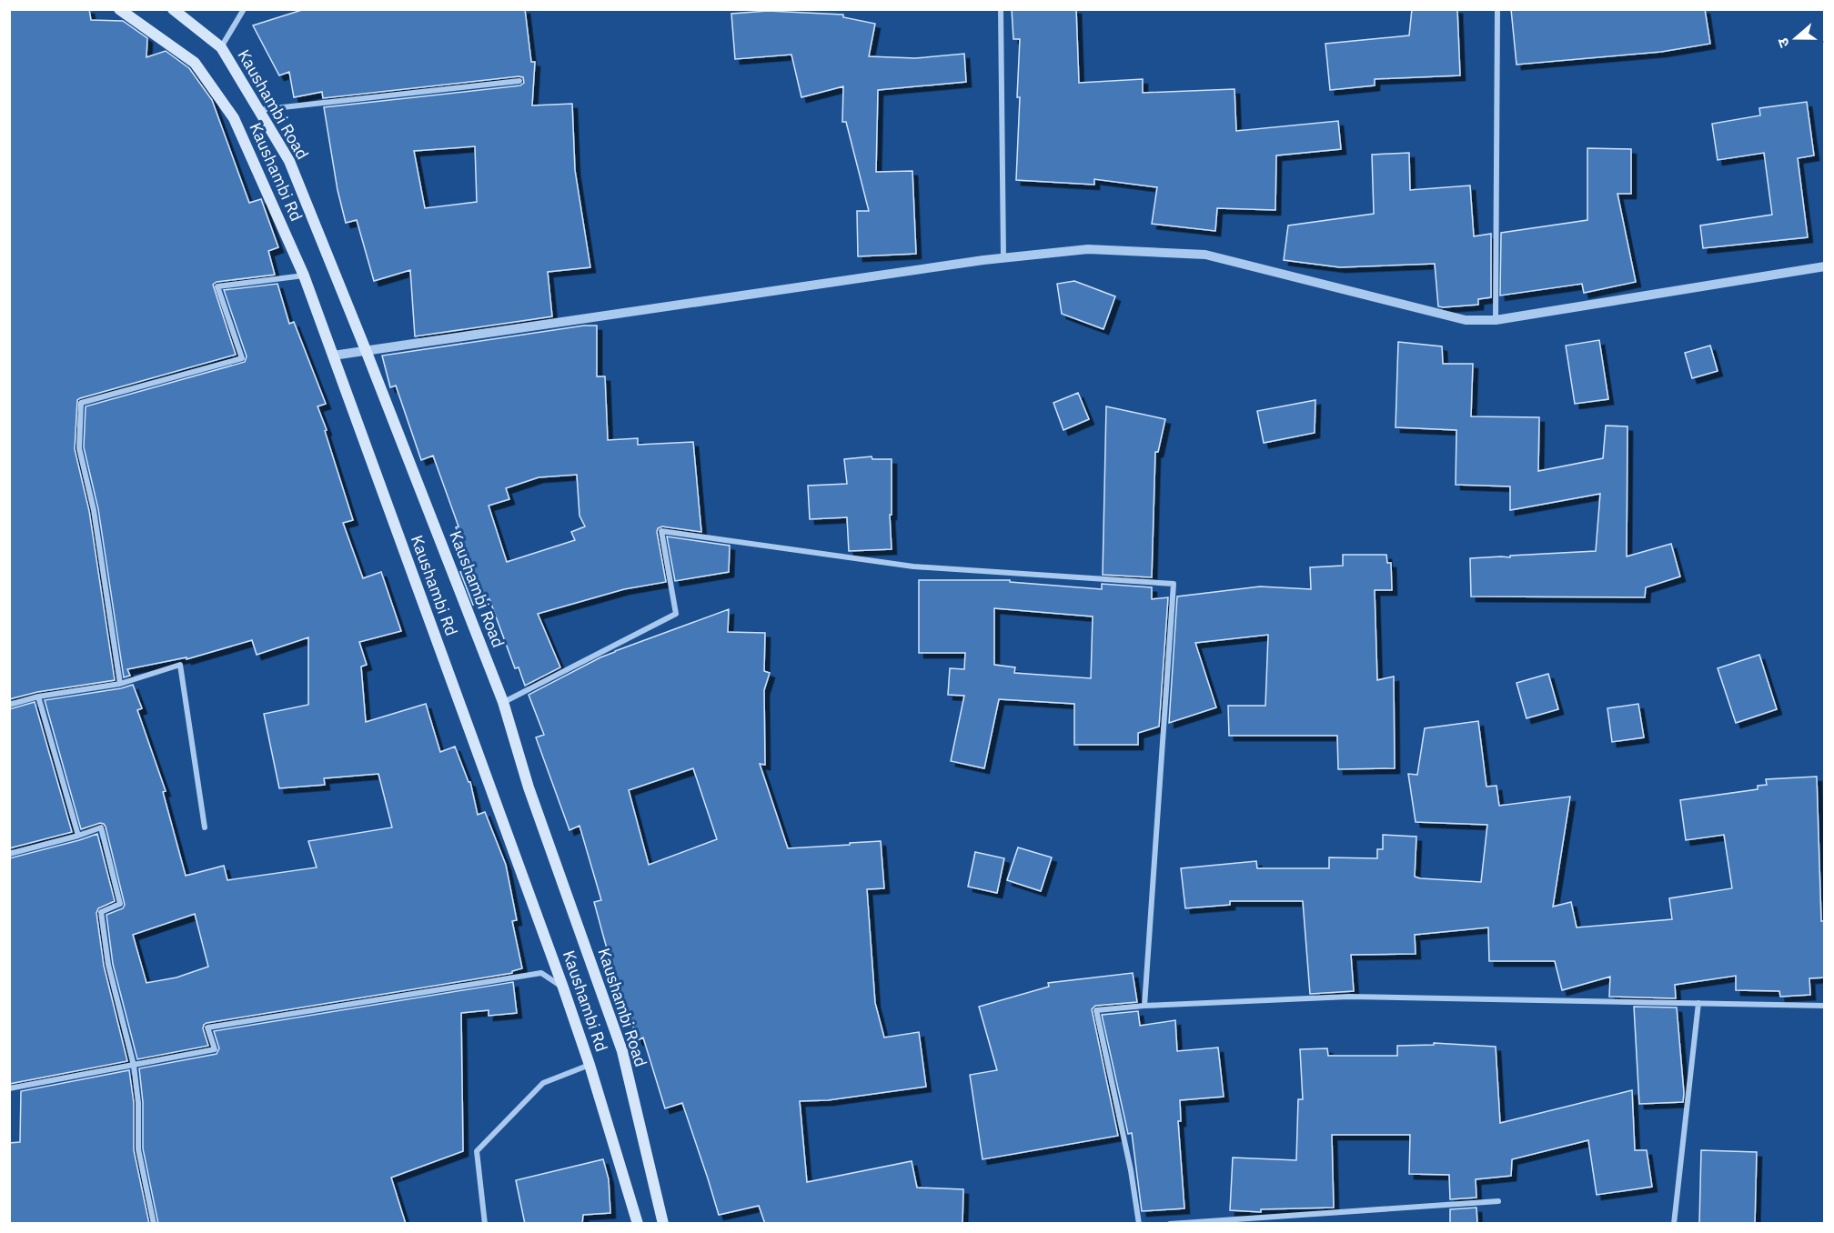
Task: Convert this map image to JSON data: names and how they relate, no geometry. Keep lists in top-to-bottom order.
{
  "streets": {
    "main road": ["Kaushambi Road", "Kaushambi Rd"]
  },
  "north": "left"
}
